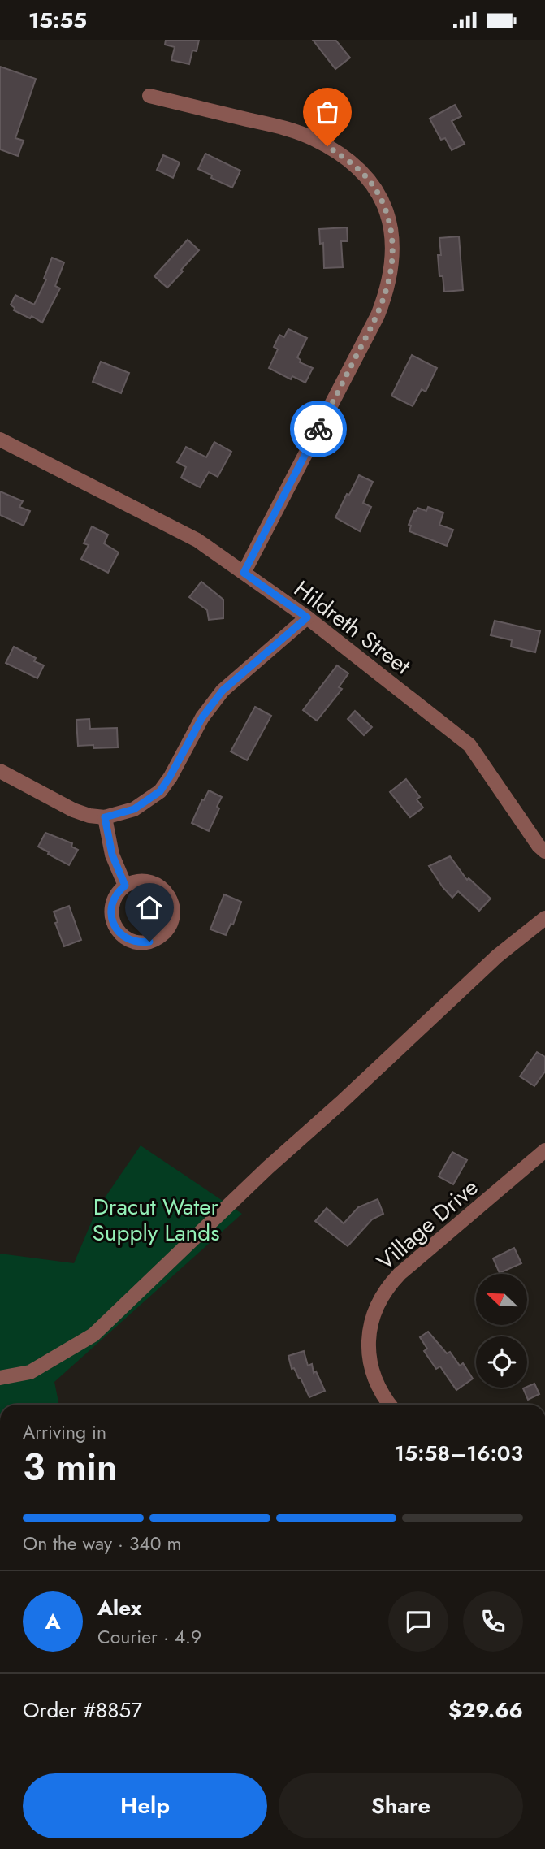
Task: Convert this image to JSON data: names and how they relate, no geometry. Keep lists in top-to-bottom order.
{
  "streets": {
    "street": ["Hildreth Street", "Village Drive"]
  },
  "parks": ["Dracut Water Supply Lands"],
  "north": "top left",
  "page": {
    "status": "15:55",
    "heading": ["3 min", "Arriving in", "15:58–16:03"],
    "panel": [
      "Alex",
      "Courier · 4.9",
      "Order #8857",
      "$29.66"
    ],
    "bar": "On the way · 340 m",
    "round": "A",
    "buttons": ["Help", "Share"]
  }
}
